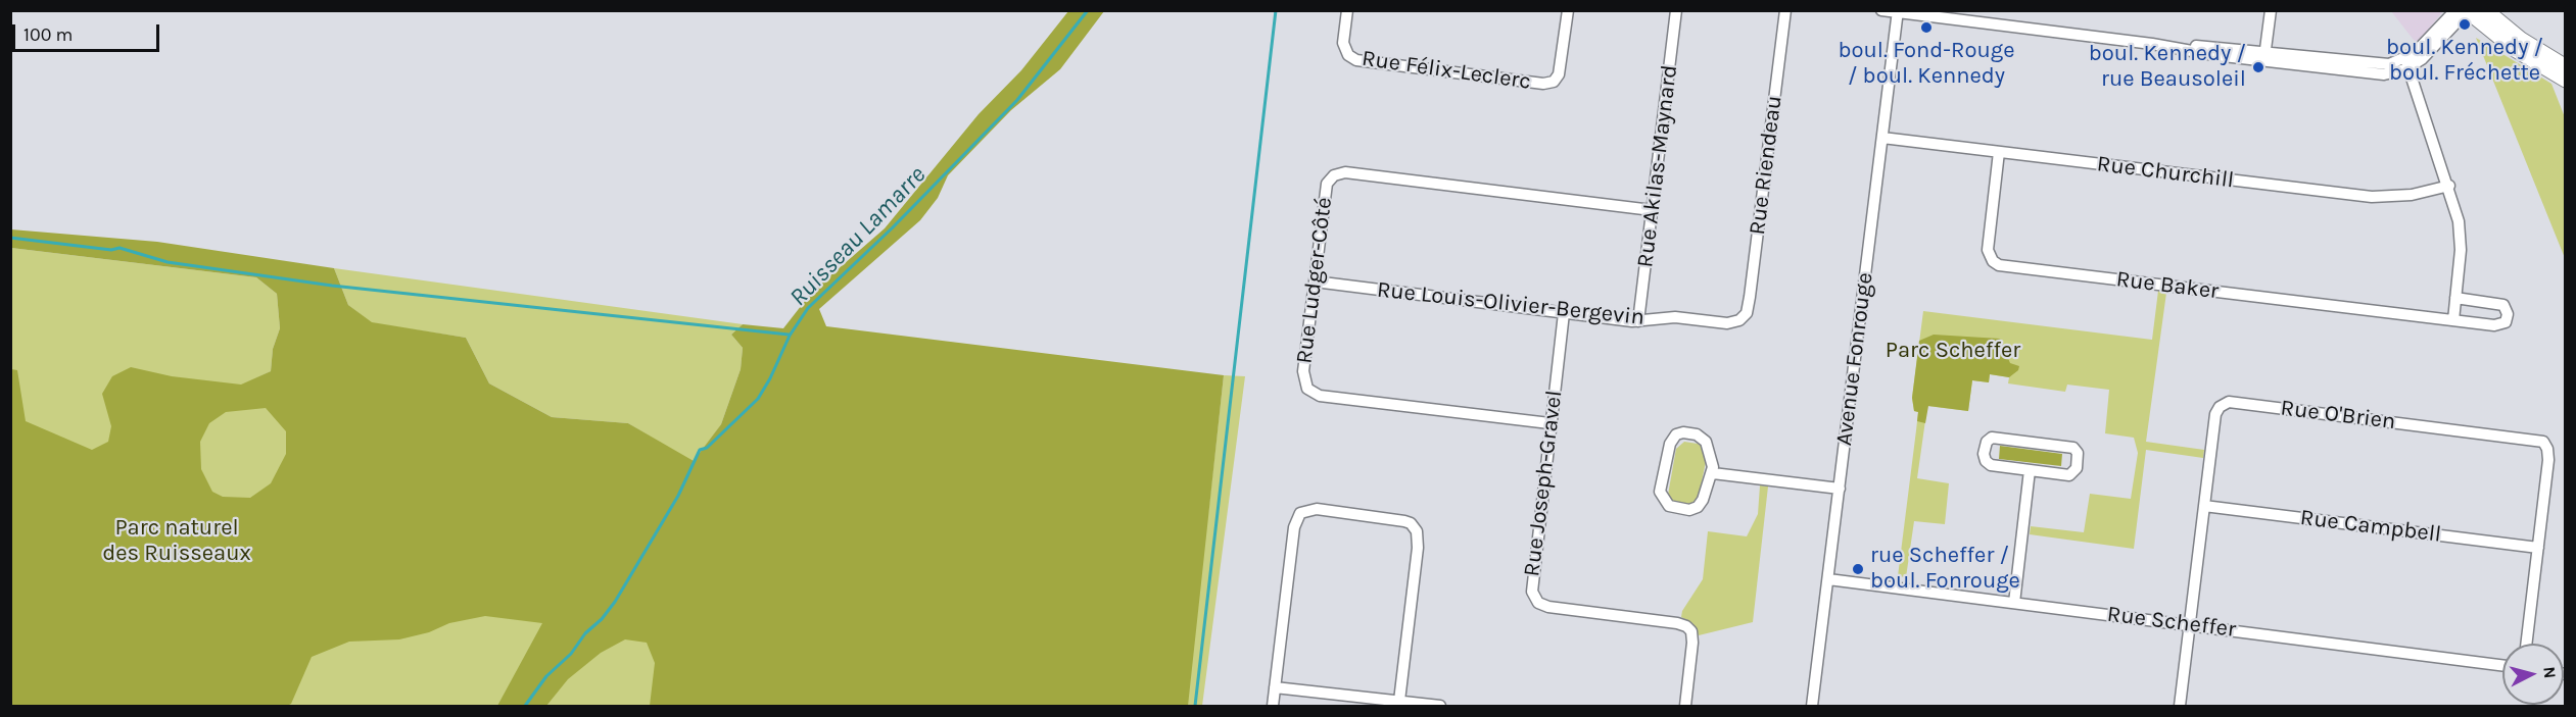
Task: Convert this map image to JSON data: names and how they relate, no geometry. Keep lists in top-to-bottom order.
{
  "streets": {
    "street": [
      "Rue Félix-Leclerc",
      "Rue Riendeau",
      "Rue Akilas-Maynard",
      "Rue Churchill",
      "Rue Ludger-Côté",
      "Rue Baker",
      "Rue Louis-Olivier-Bergevin",
      "Avenue Fonrouge",
      "Rue O'Brien",
      "Rue Joseph-Gravel",
      "Rue Campbell",
      "Rue Scheffer"
    ]
  },
  "crossings": [
    ["Rue Riendeau", "Rue Louis-Olivier-Bergevin"],
    ["Rue Akilas-Maynard", "Rue Ludger-Côté"],
    ["Rue Akilas-Maynard", "Rue Louis-Olivier-Bergevin"],
    ["Rue Churchill", "Rue Baker"],
    ["Rue Churchill", "Avenue Fonrouge"],
    ["Rue Ludger-Côté", "Rue Louis-Olivier-Bergevin"],
    ["Rue Ludger-Côté", "Rue Joseph-Gravel"],
    ["Rue Louis-Olivier-Bergevin", "Rue Joseph-Gravel"],
    ["Avenue Fonrouge", "Rue Scheffer"],
    ["Rue O'Brien", "Rue Campbell"],
    ["Rue O'Brien", "Rue Scheffer"]
  ],
  "water": ["Ruisseau Lamarre"],
  "parks": ["Parc Scheffer", "Parc naturel des Ruisseaux"],
  "places": [
    "boul. Kennedy / boul. Fréchette",
    "boul. Fond-Rouge / boul. Kennedy",
    "boul. Kennedy / rue Beausoleil",
    "rue Scheffer / boul. Fonrouge"
  ],
  "scale_bar": "100 m",
  "north": "right"
}
